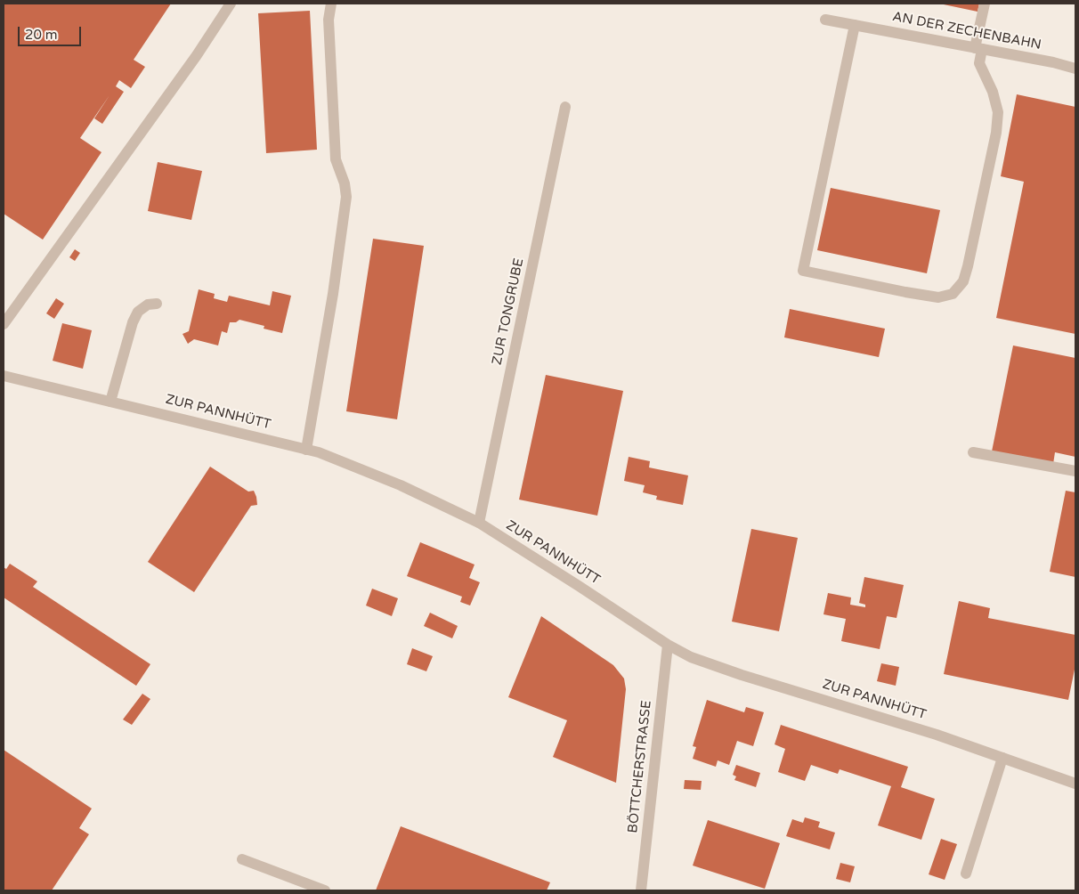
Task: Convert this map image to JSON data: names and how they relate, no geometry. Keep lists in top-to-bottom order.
{
  "streets": {
    "street": [
      "AN DER ZECHENBAHN",
      "ZUR TONGRUBE",
      "ZUR PANNHÜTT",
      "BÖTTCHERSTRASSE"
    ]
  },
  "crossings": [
    ["ZUR TONGRUBE", "ZUR PANNHÜTT"],
    ["ZUR PANNHÜTT", "BÖTTCHERSTRASSE"]
  ],
  "scale_bar": "20 m"
}
